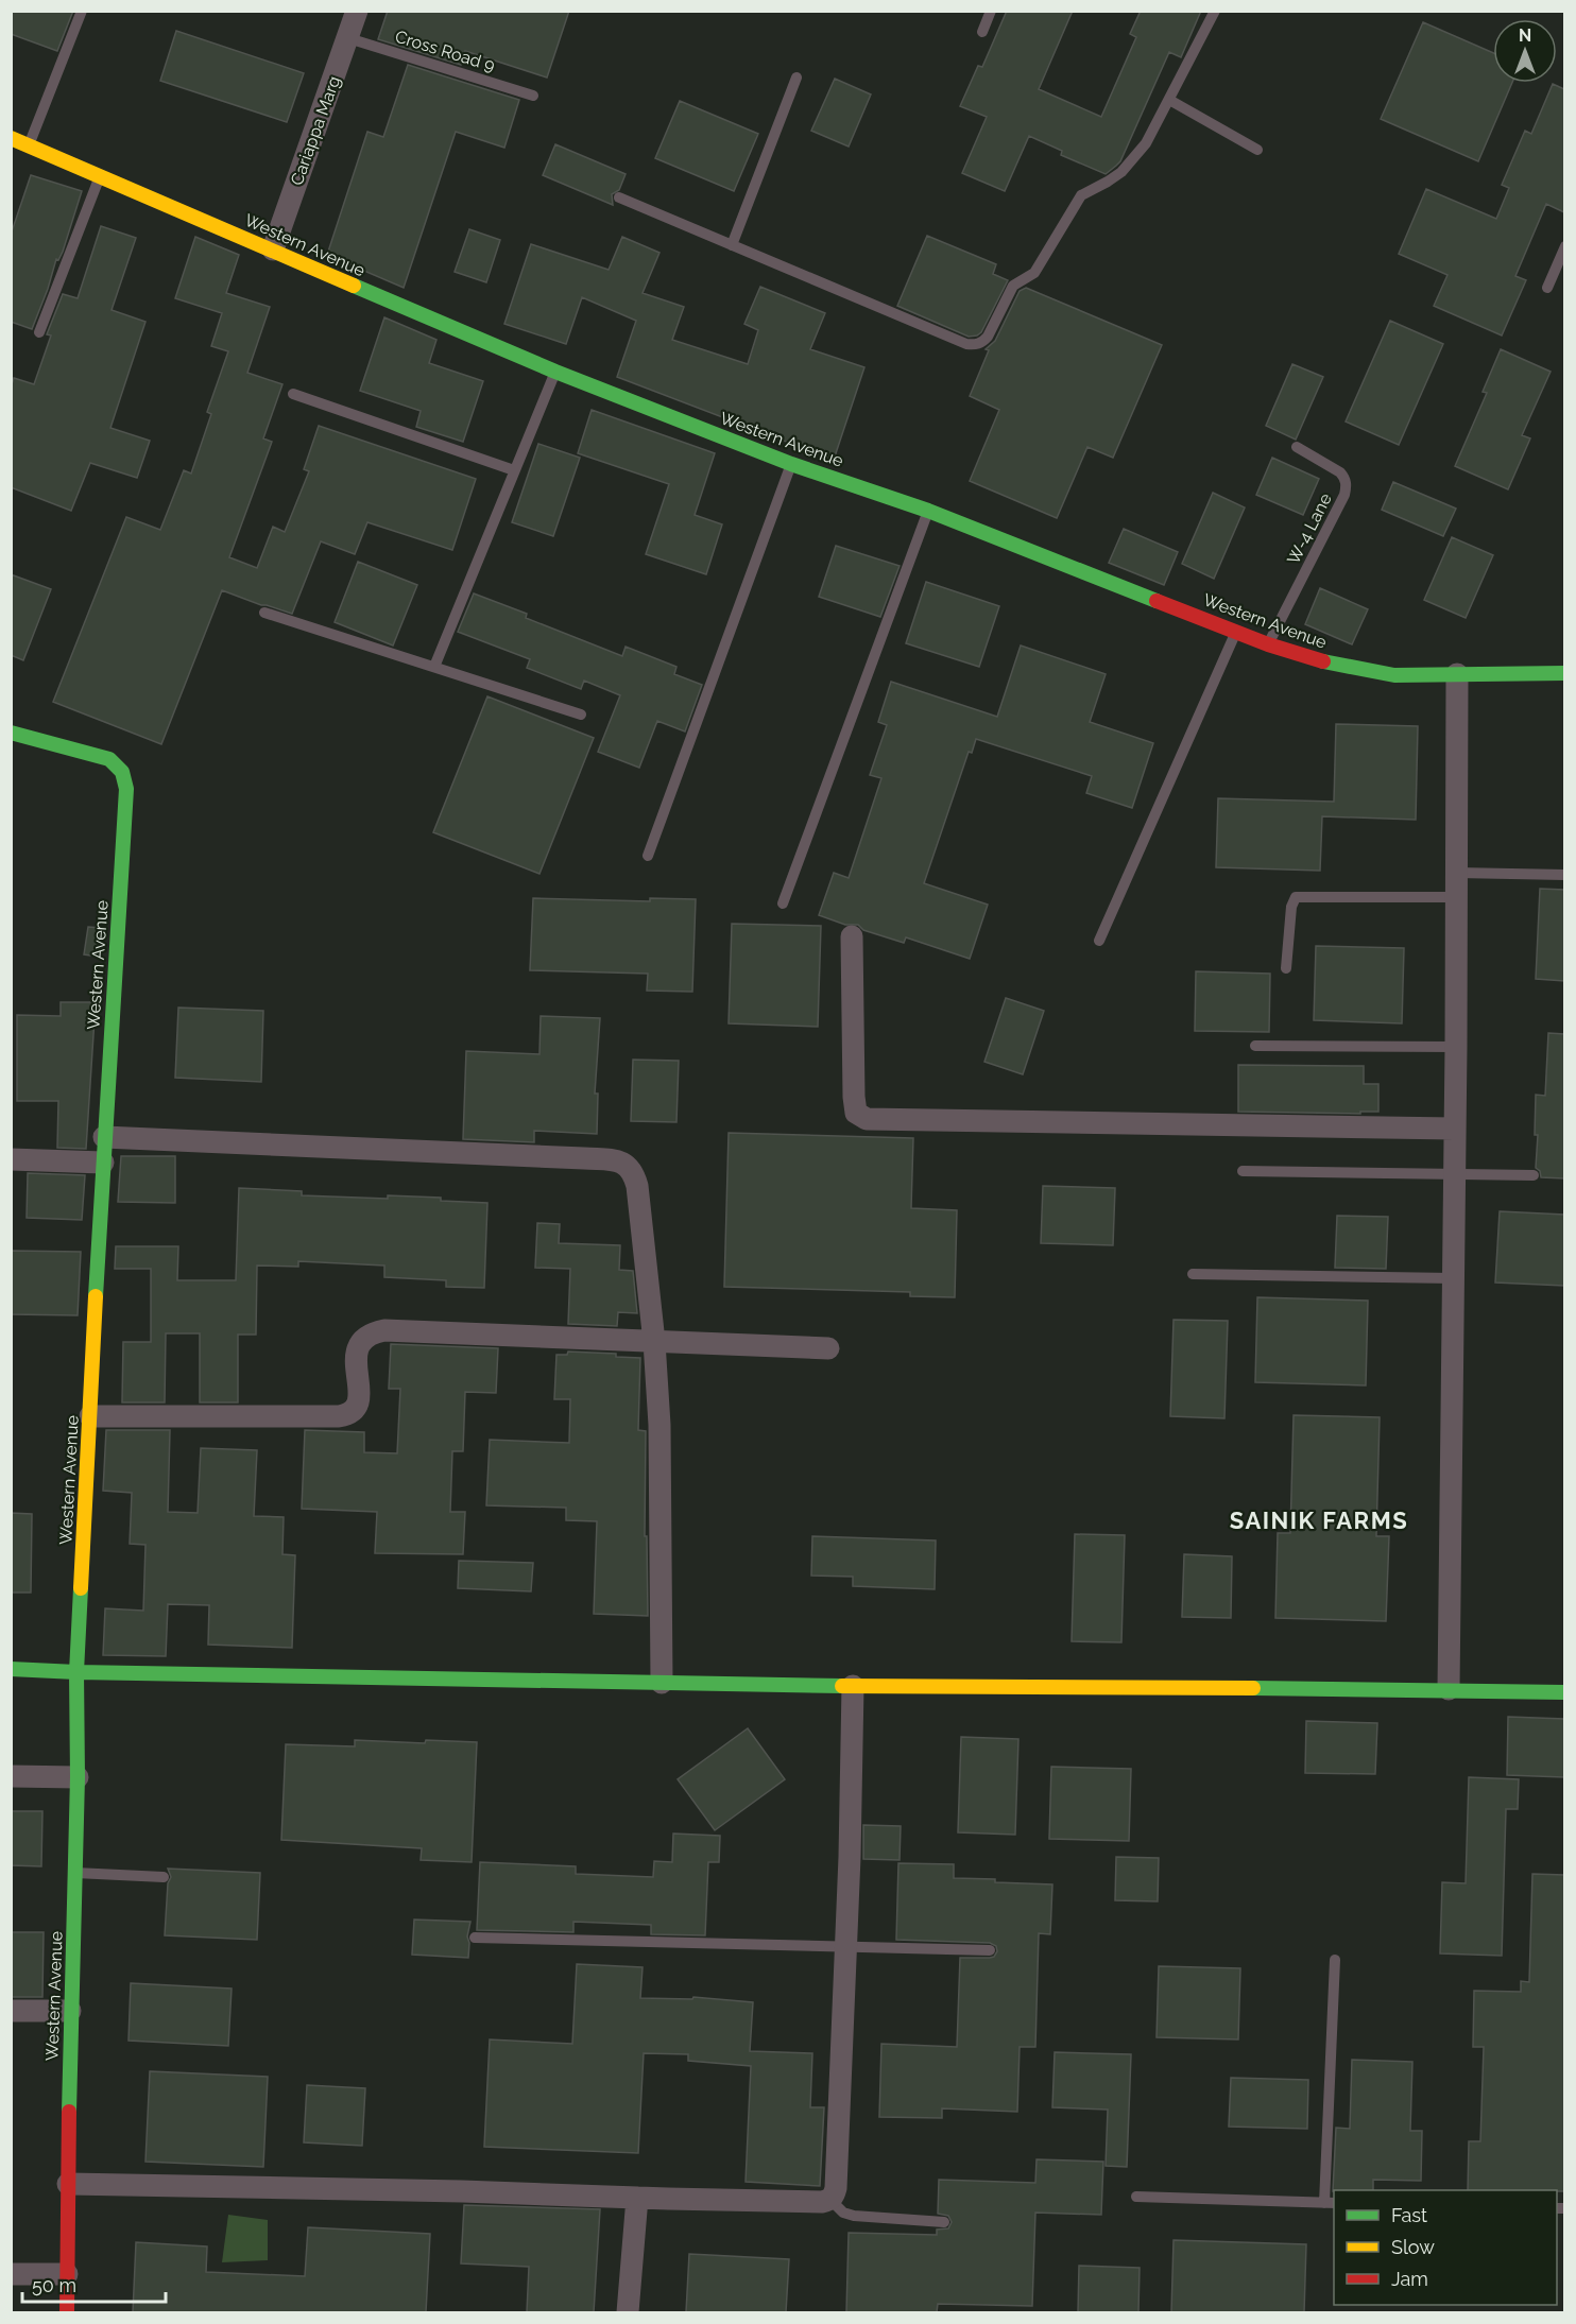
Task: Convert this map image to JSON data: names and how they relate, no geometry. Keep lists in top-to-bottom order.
{
  "streets": {
    "street": ["Cariappa Marg", "Western Avenue"],
    "lane": ["Cross Road 9", "W-4 Lane"]
  },
  "crossings": [
    ["Cross Road 9", "Cariappa Marg"],
    ["Cariappa Marg", "Western Avenue"],
    ["Western Avenue", "W-4 Lane"]
  ],
  "districts": ["SAINIK FARMS"],
  "legend": ["Fast", "Slow", "Jam"],
  "scale_bar": "50 m",
  "north": "top"
}
